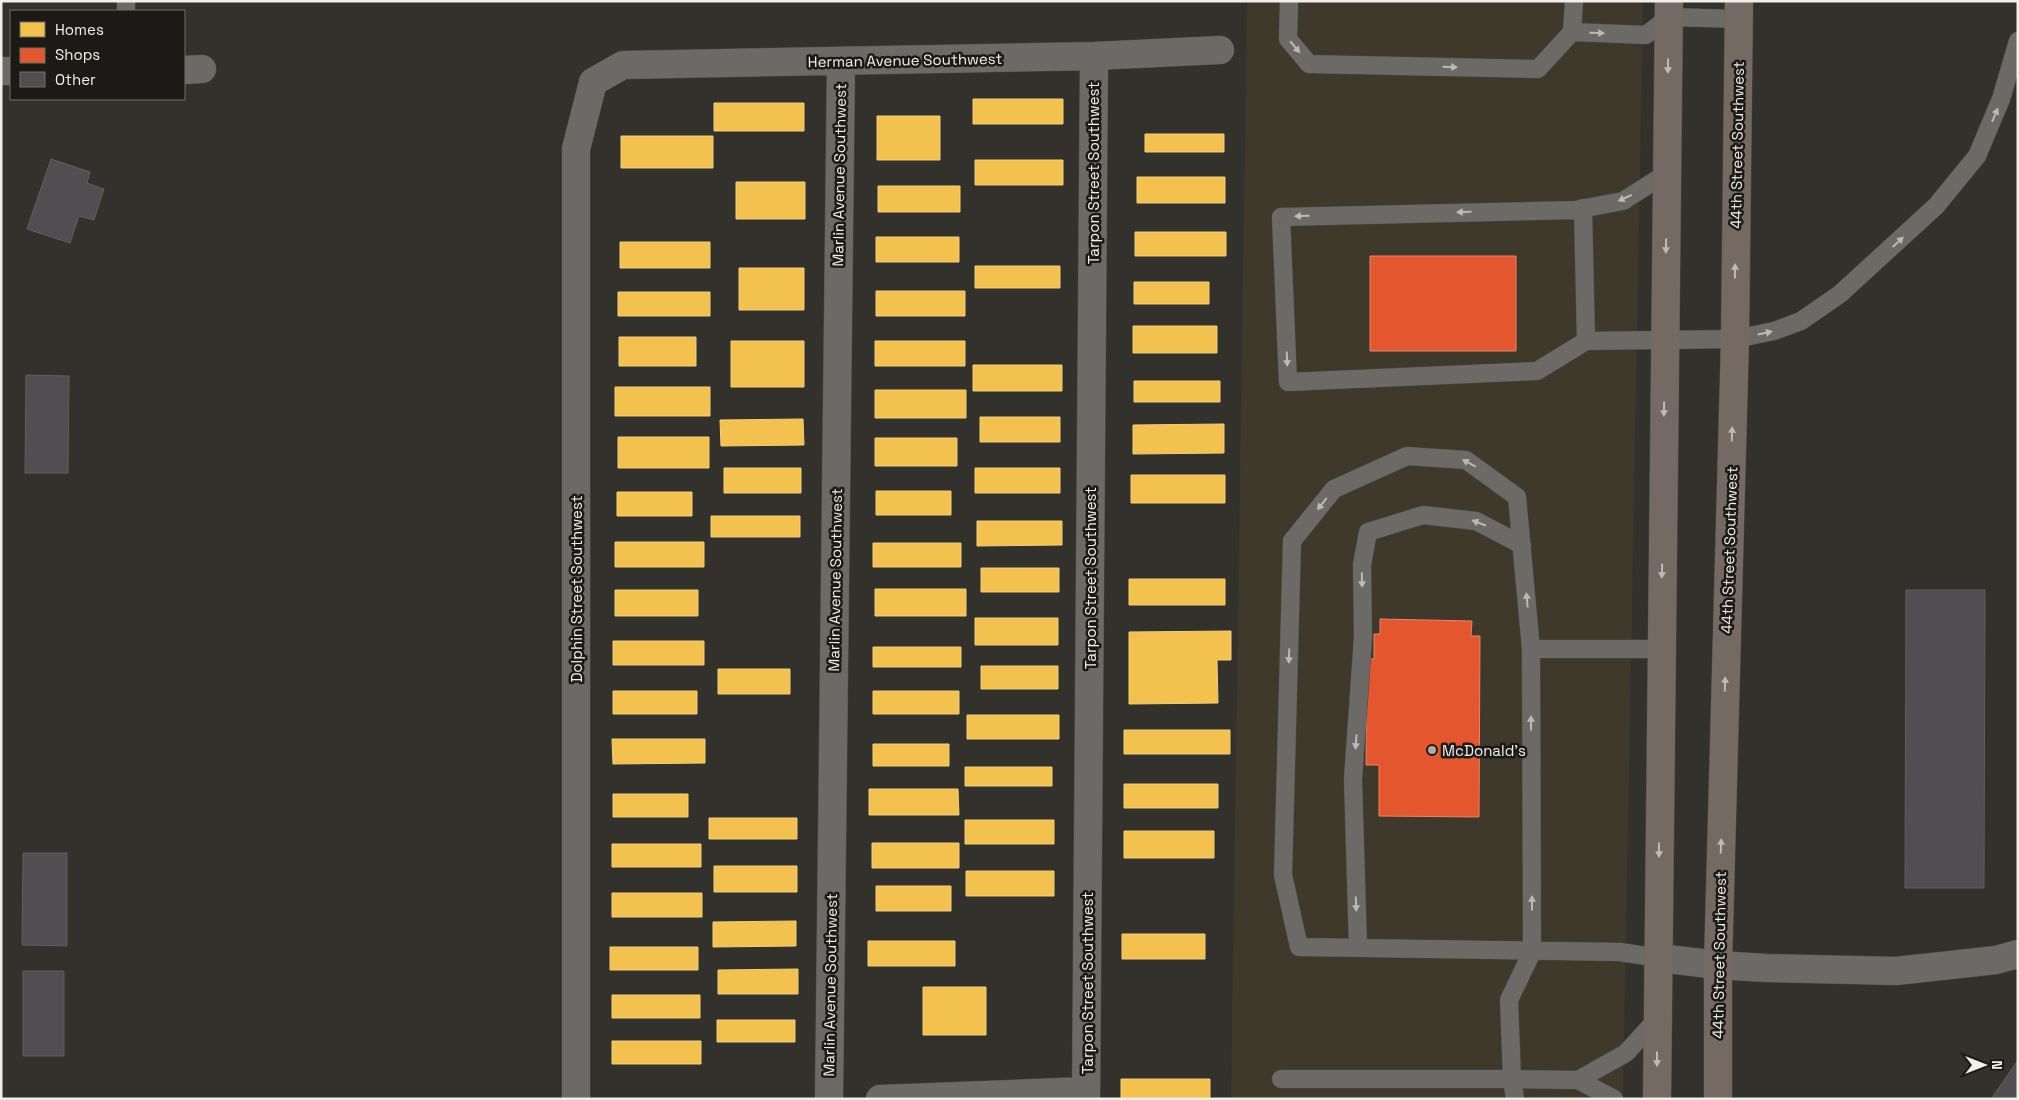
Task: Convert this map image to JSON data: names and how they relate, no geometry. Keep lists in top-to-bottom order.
{
  "streets": {
    "main road": ["44th Street Southwest"],
    "street": [
      "Herman Avenue Southwest",
      "Tarpon Street Southwest",
      "Marlin Avenue Southwest",
      "Dolphin Street Southwest"
    ]
  },
  "crossings": [
    ["Herman Avenue Southwest", "Tarpon Street Southwest"],
    ["Herman Avenue Southwest", "Marlin Avenue Southwest"],
    ["Herman Avenue Southwest", "Dolphin Street Southwest"]
  ],
  "places": ["McDonald's"],
  "legend": ["Homes", "Shops", "Other"],
  "north": "right"
}
